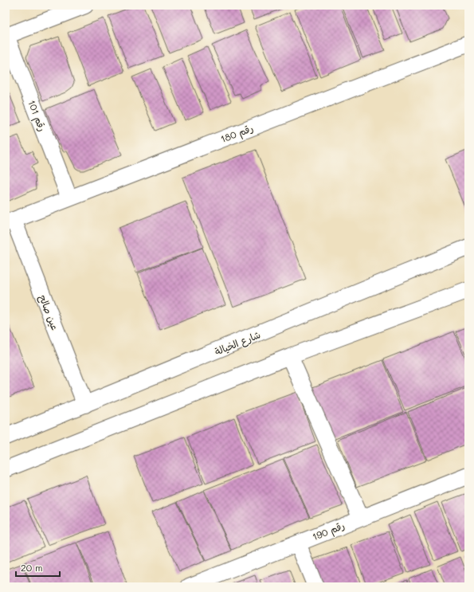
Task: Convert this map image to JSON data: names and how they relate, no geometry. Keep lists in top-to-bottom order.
{
  "streets": {
    "street": [
      "رقم 101",
      "رقم 180",
      "عين صالح",
      "شارع الخيالة",
      "رقم 190"
    ]
  },
  "crossings": [
    ["رقم 101", "رقم 180"],
    ["رقم 180", "عين صالح"],
    ["عين صالح", "شارع الخيالة"]
  ],
  "scale_bar": "20 m"
}
